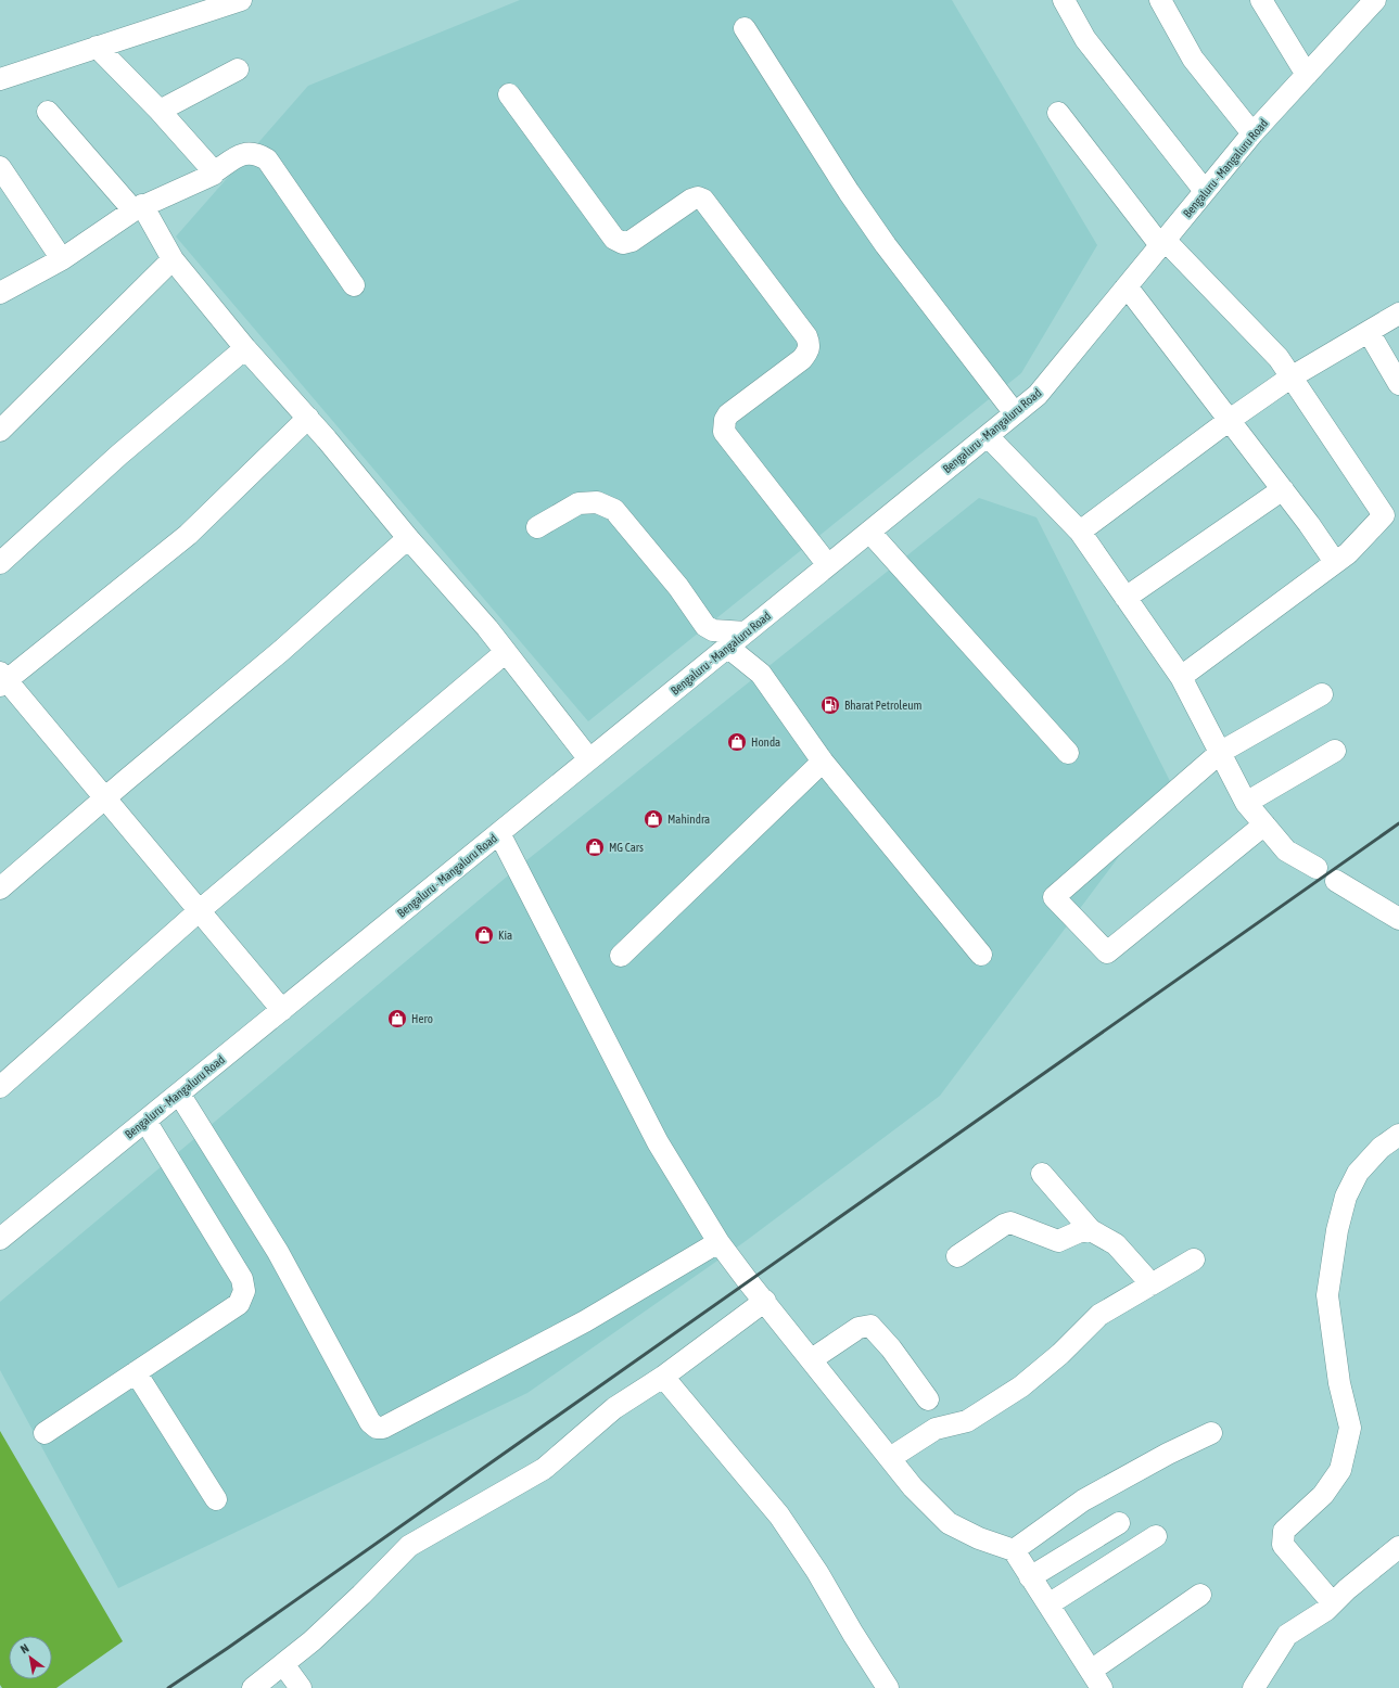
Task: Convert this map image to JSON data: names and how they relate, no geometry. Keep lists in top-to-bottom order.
{
  "streets": {
    "street": ["Bengaluru - Mangaluru Road"]
  },
  "places": {
    "fuel station": ["Bharat Petroleum"],
    "shop": [
      "Honda",
      "Mahindra",
      "MG Cars",
      "Kia",
      "Hero"
    ]
  },
  "north": "top left"
}
